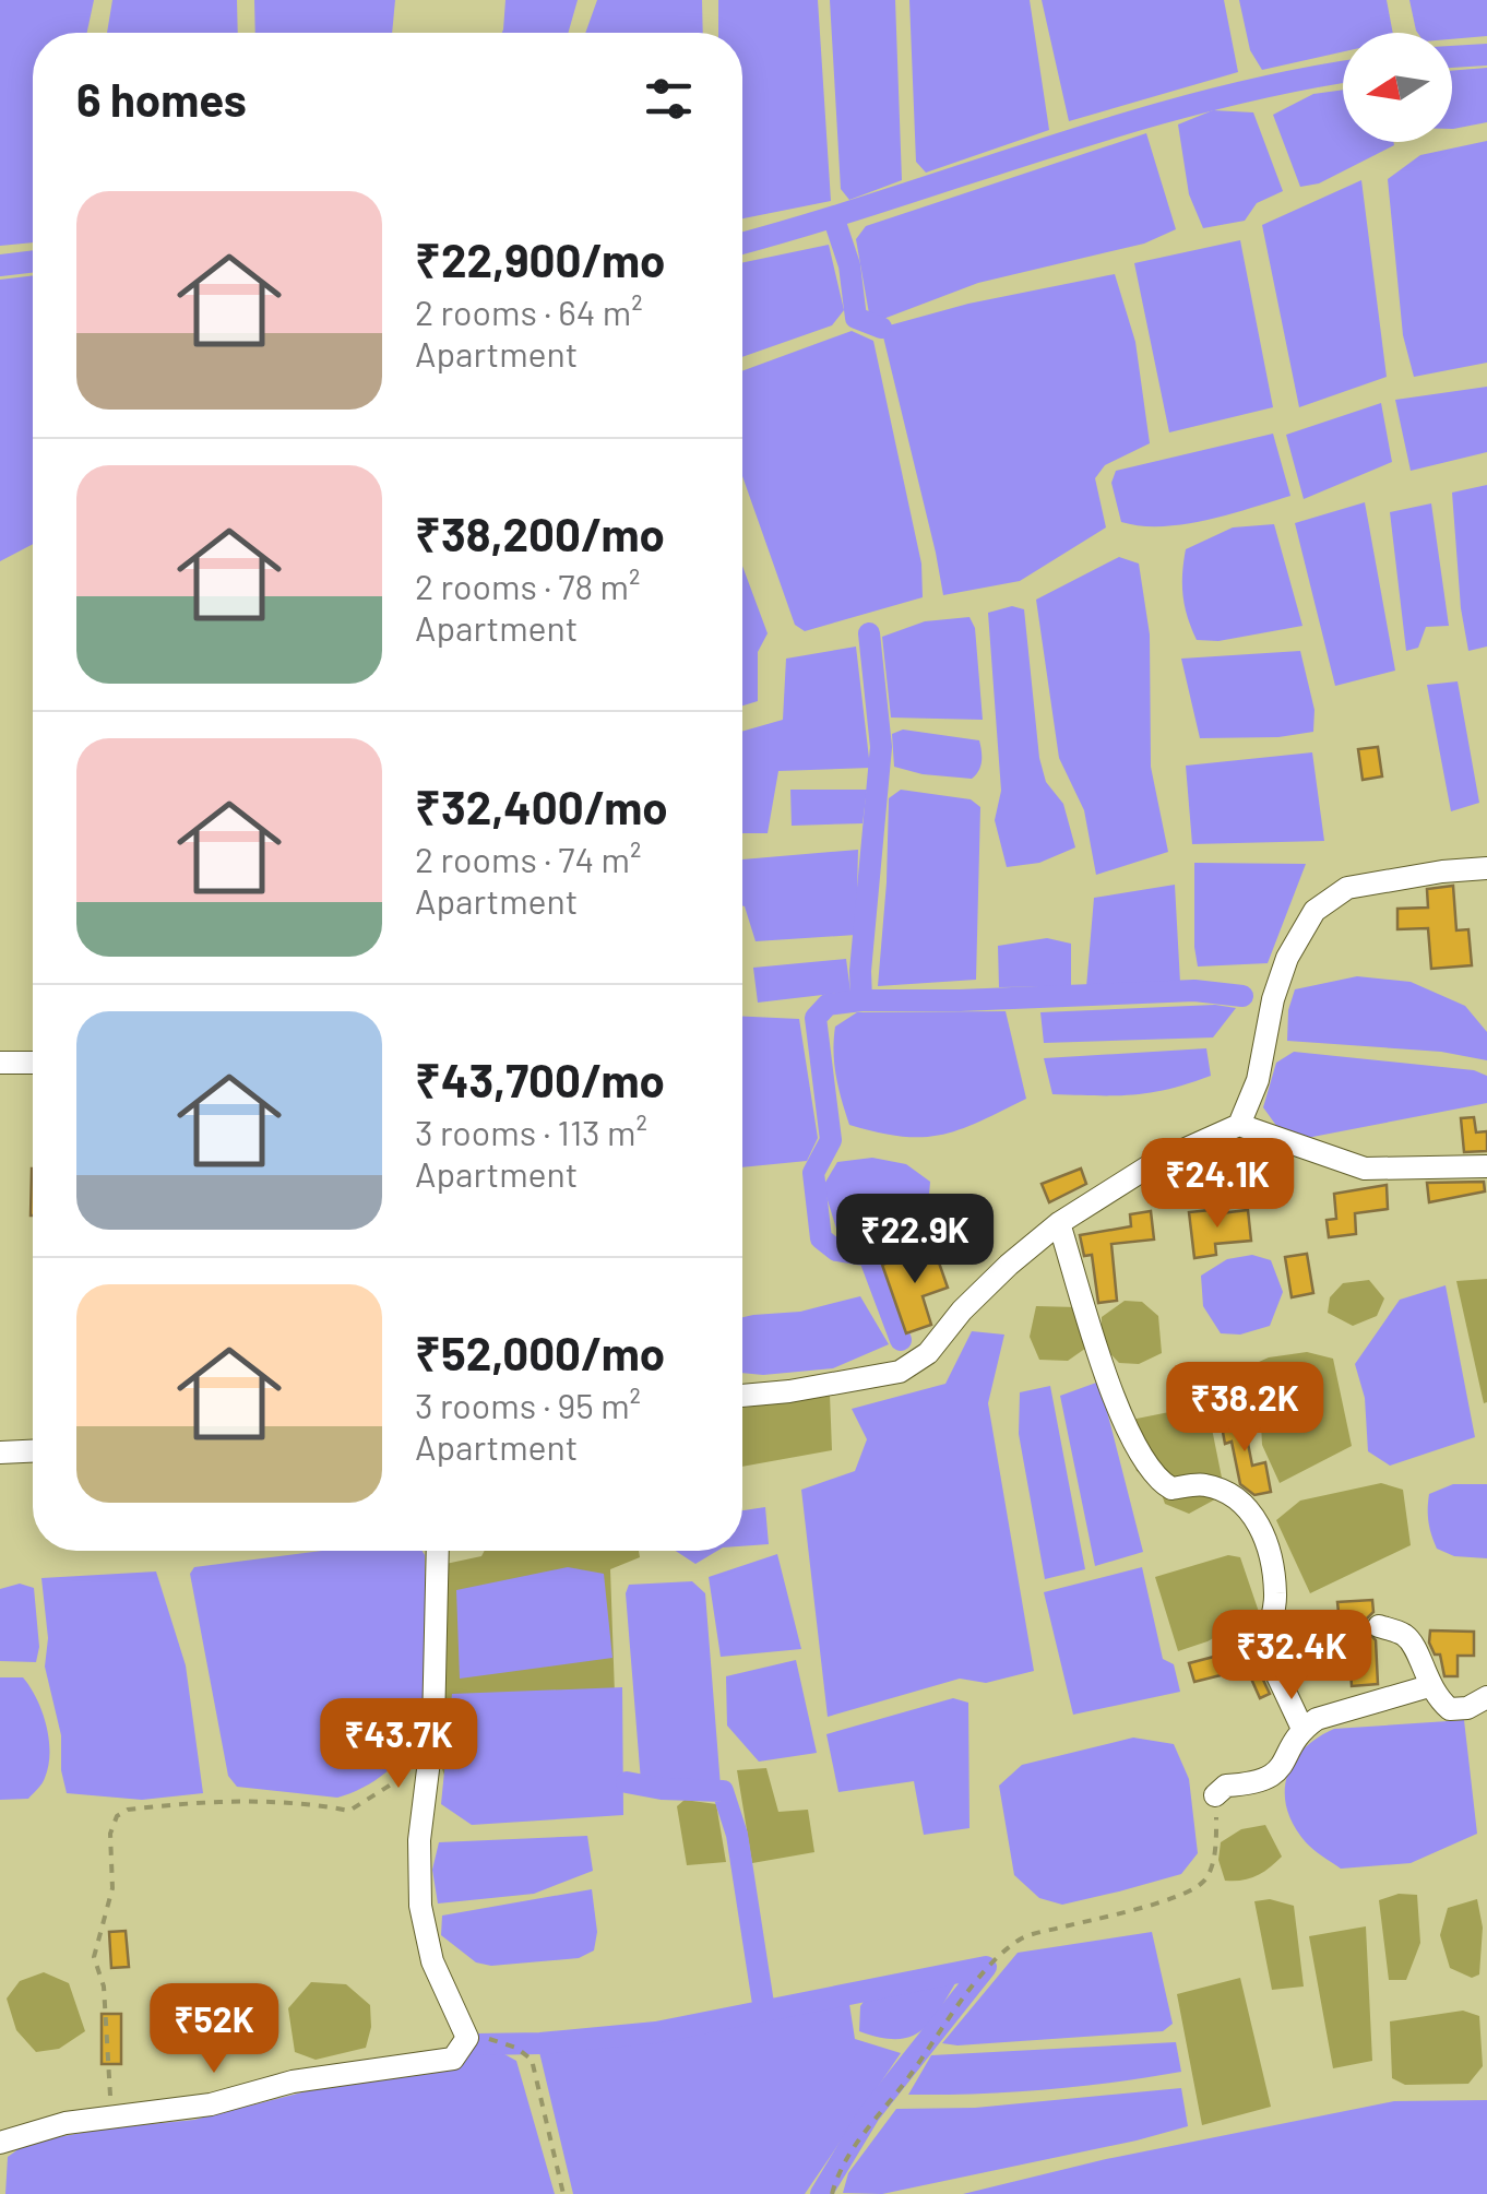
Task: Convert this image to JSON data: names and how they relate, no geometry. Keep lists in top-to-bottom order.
{
  "north": "left",
  "page": {
    "heading": "6 homes",
    "list": [
      {
        "name": "₹22,900/mo",
        "note": "2 rooms · 64 m² · Apartment"
      },
      {
        "name": "₹38,200/mo",
        "note": "2 rooms · 78 m² · Apartment"
      },
      {
        "name": "₹32,400/mo",
        "note": "2 rooms · 74 m² · Apartment"
      },
      {
        "name": "₹43,700/mo",
        "note": "3 rooms · 113 m² · Apartment"
      },
      {
        "name": "₹52,000/mo",
        "note": "3 rooms · 95 m² · Apartment"
      }
    ],
    "price": [
      "₹24.1K",
      "₹22.9K",
      "₹38.2K",
      "₹32.4K",
      "₹43.7K",
      "₹52K"
    ]
  }
}
